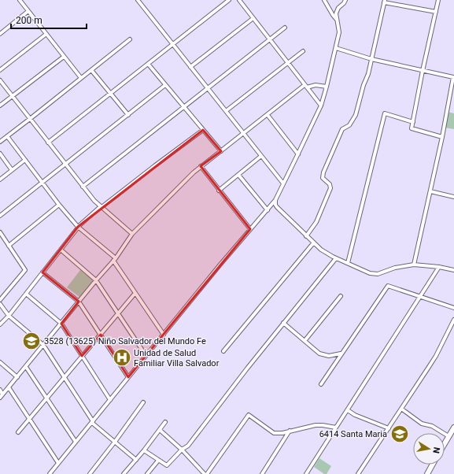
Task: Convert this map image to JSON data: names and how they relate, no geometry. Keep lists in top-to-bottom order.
{
  "places": {
    "school or university": ["3528 (13625) Niño Salvador del Mundo Fe", "6414 Santa Maria"],
    "hospital": ["Unidad de Salud Familiar Villa Salvador"]
  },
  "scale_bar": "200 m",
  "north": "right"
}
